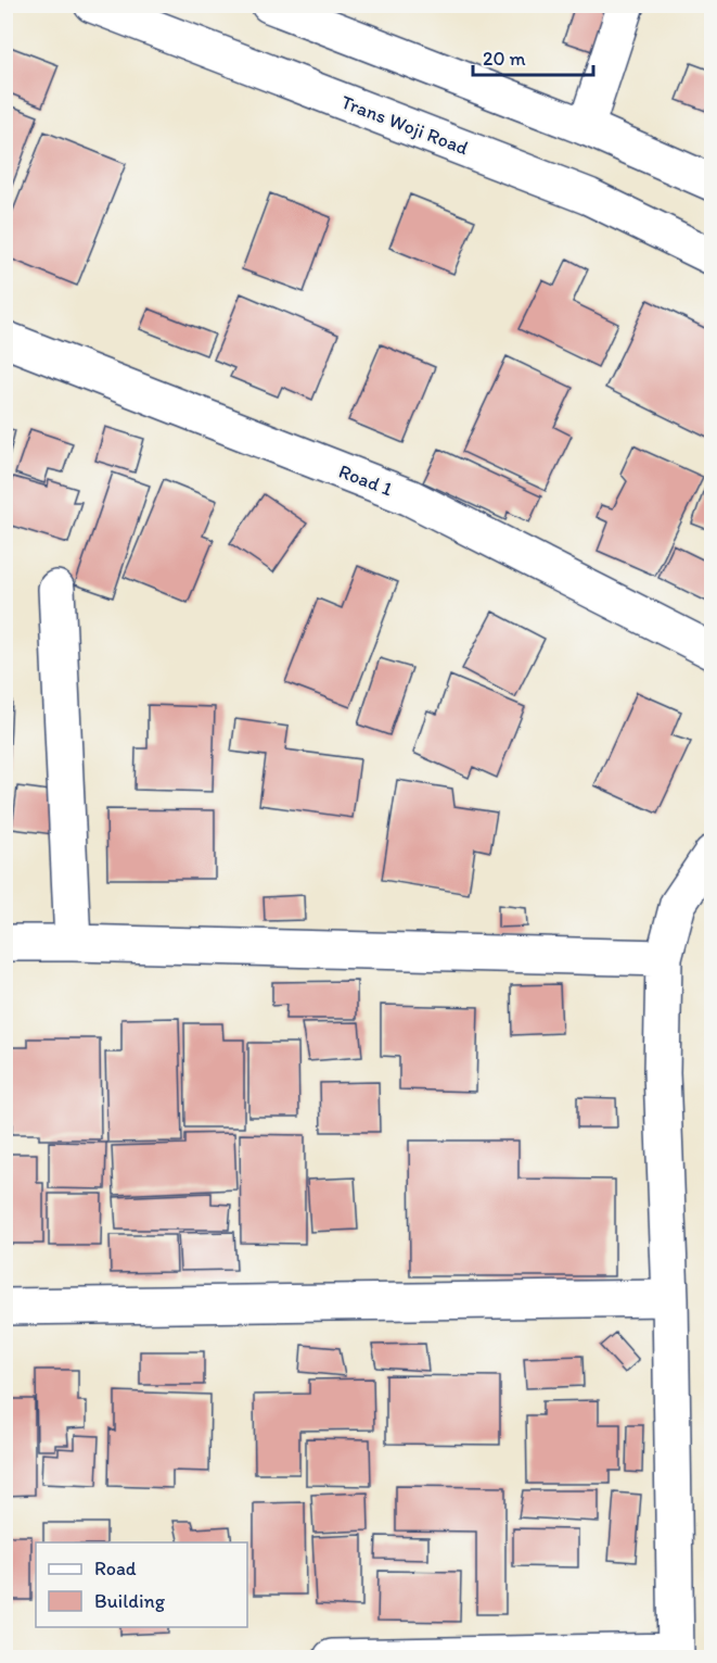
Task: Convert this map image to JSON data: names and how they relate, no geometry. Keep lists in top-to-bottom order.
{
  "streets": {
    "street": ["Trans Woji Road", "Road 1"]
  },
  "legend": ["Road", "Building"],
  "scale_bar": "20 m"
}
